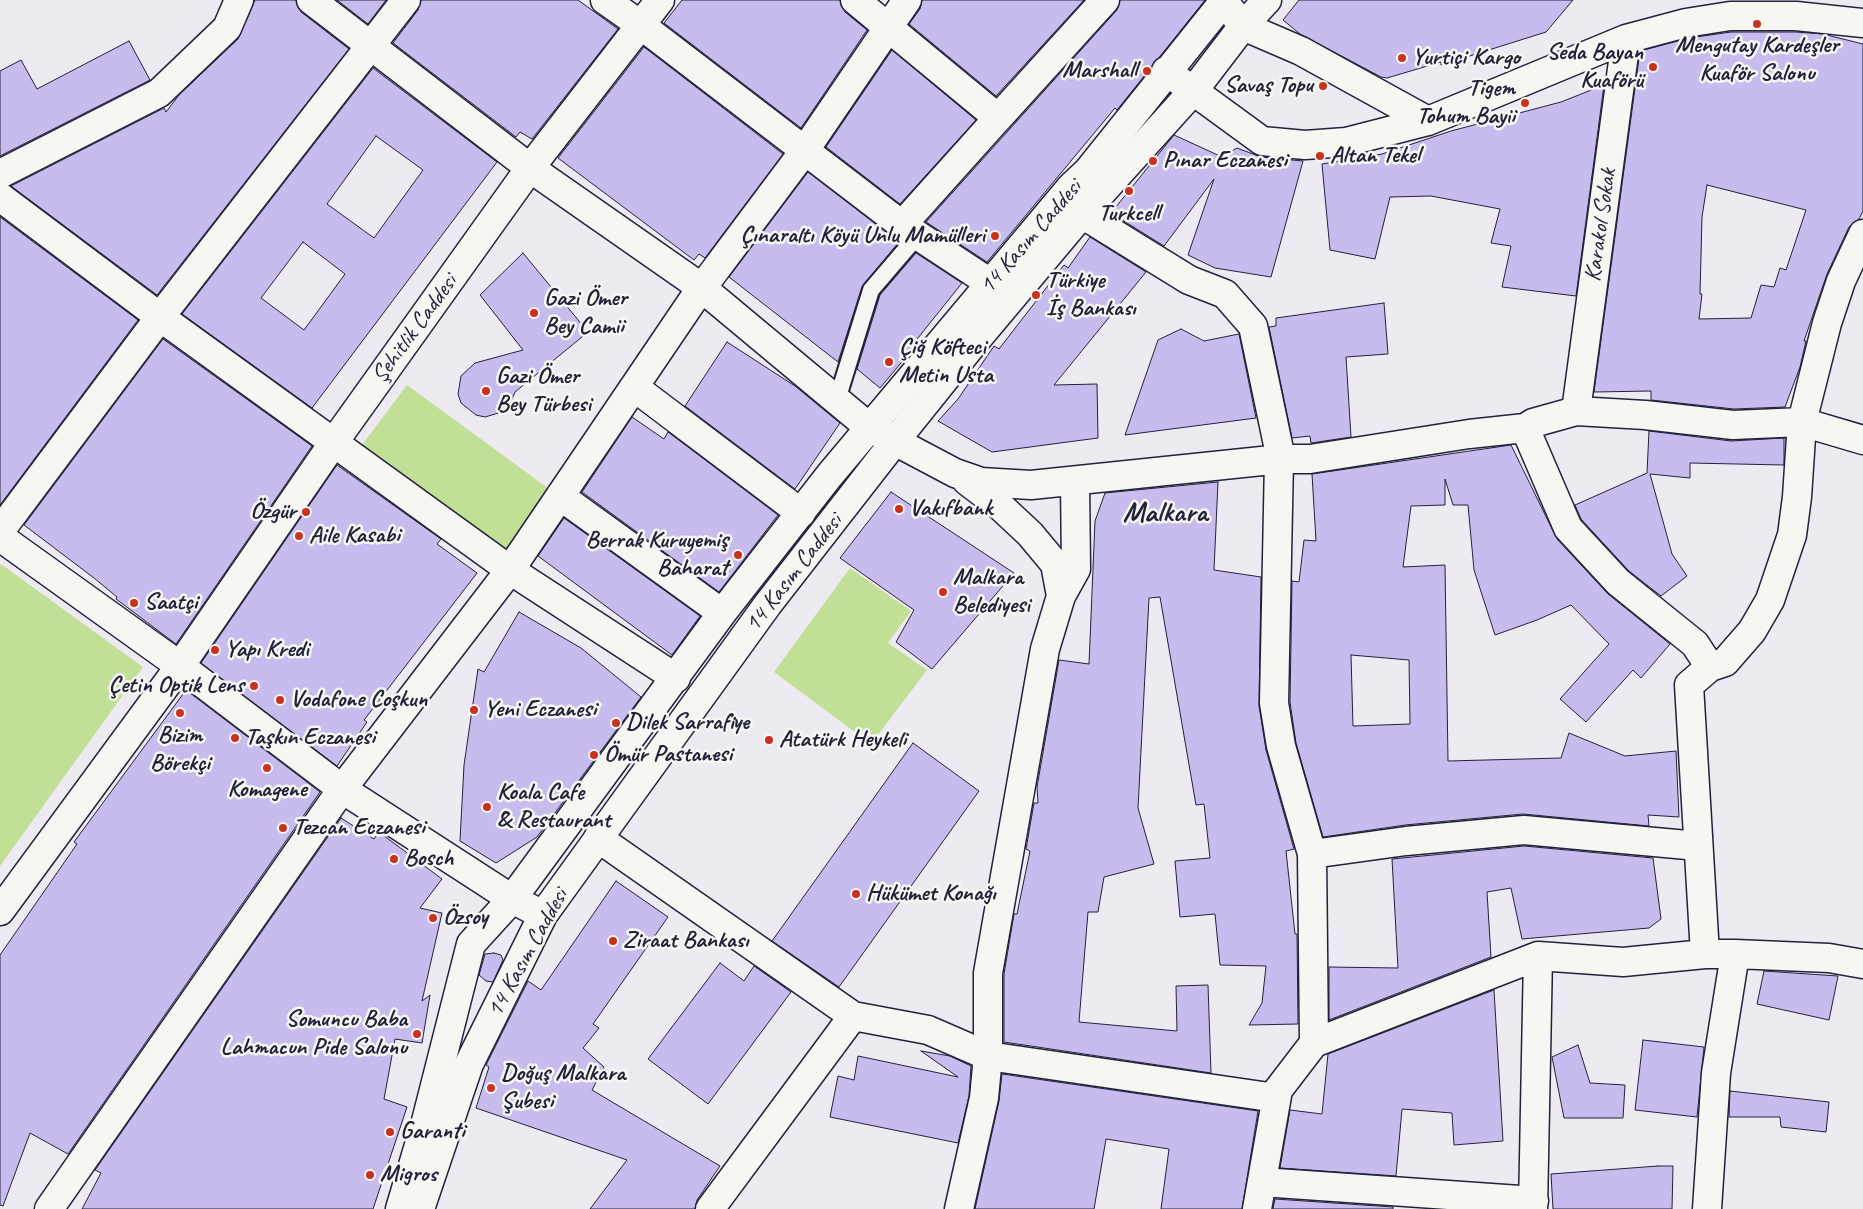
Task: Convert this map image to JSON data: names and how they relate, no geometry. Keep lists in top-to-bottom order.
{
  "streets": {
    "street": ["Karakol Sokak", "14 Kasım Caddesi", "Şehitlik Caddesi"]
  },
  "districts": ["Malkara"],
  "places": [
    "Mengutay Kardeşler Kuaför Salonu",
    "Yurtiçi Kargo",
    "Seda Bayan Kuaförü",
    "Marshall",
    "Savaş Topu",
    "Tigem Tohum Bayii",
    "Altan Tekel",
    "Pınar Eczanesi",
    "Turkcell",
    "Çınaraltı Köyü Unlu Mamülleri",
    "Türkiye İş Bankası",
    "Gazi Ömer Bey Camii",
    "Çiğ Köfteci Metin Usta",
    "Gazi Ömer Bey Türbesi",
    "Vakıfbank",
    "Özgür",
    "Aile Kasabi",
    "Berrak Kuruyemiş Baharat",
    "Malkara Belediyesi",
    "Saatçi",
    "Yapı Kredi",
    "Çetin Optik Lens",
    "Vodafone Coşkun",
    "Yeni Eczanesi",
    "Bizim Börekçi",
    "Dilek Sarrafiye",
    "Taşkın Eczanesi",
    "Atatürk Heykeli",
    "Ömür Pastanesi",
    "Komagene",
    "Koala Cafe & Restaurant",
    "Tezcan Eczanesi",
    "Bosch",
    "Hükümet Konağı",
    "Özsoy",
    "Ziraat Bankası",
    "Somuncu Baba Lahmacun Pide Salonu",
    "Doğuş Malkara Şubesi",
    "Garanti",
    "Migros"
  ]
}
